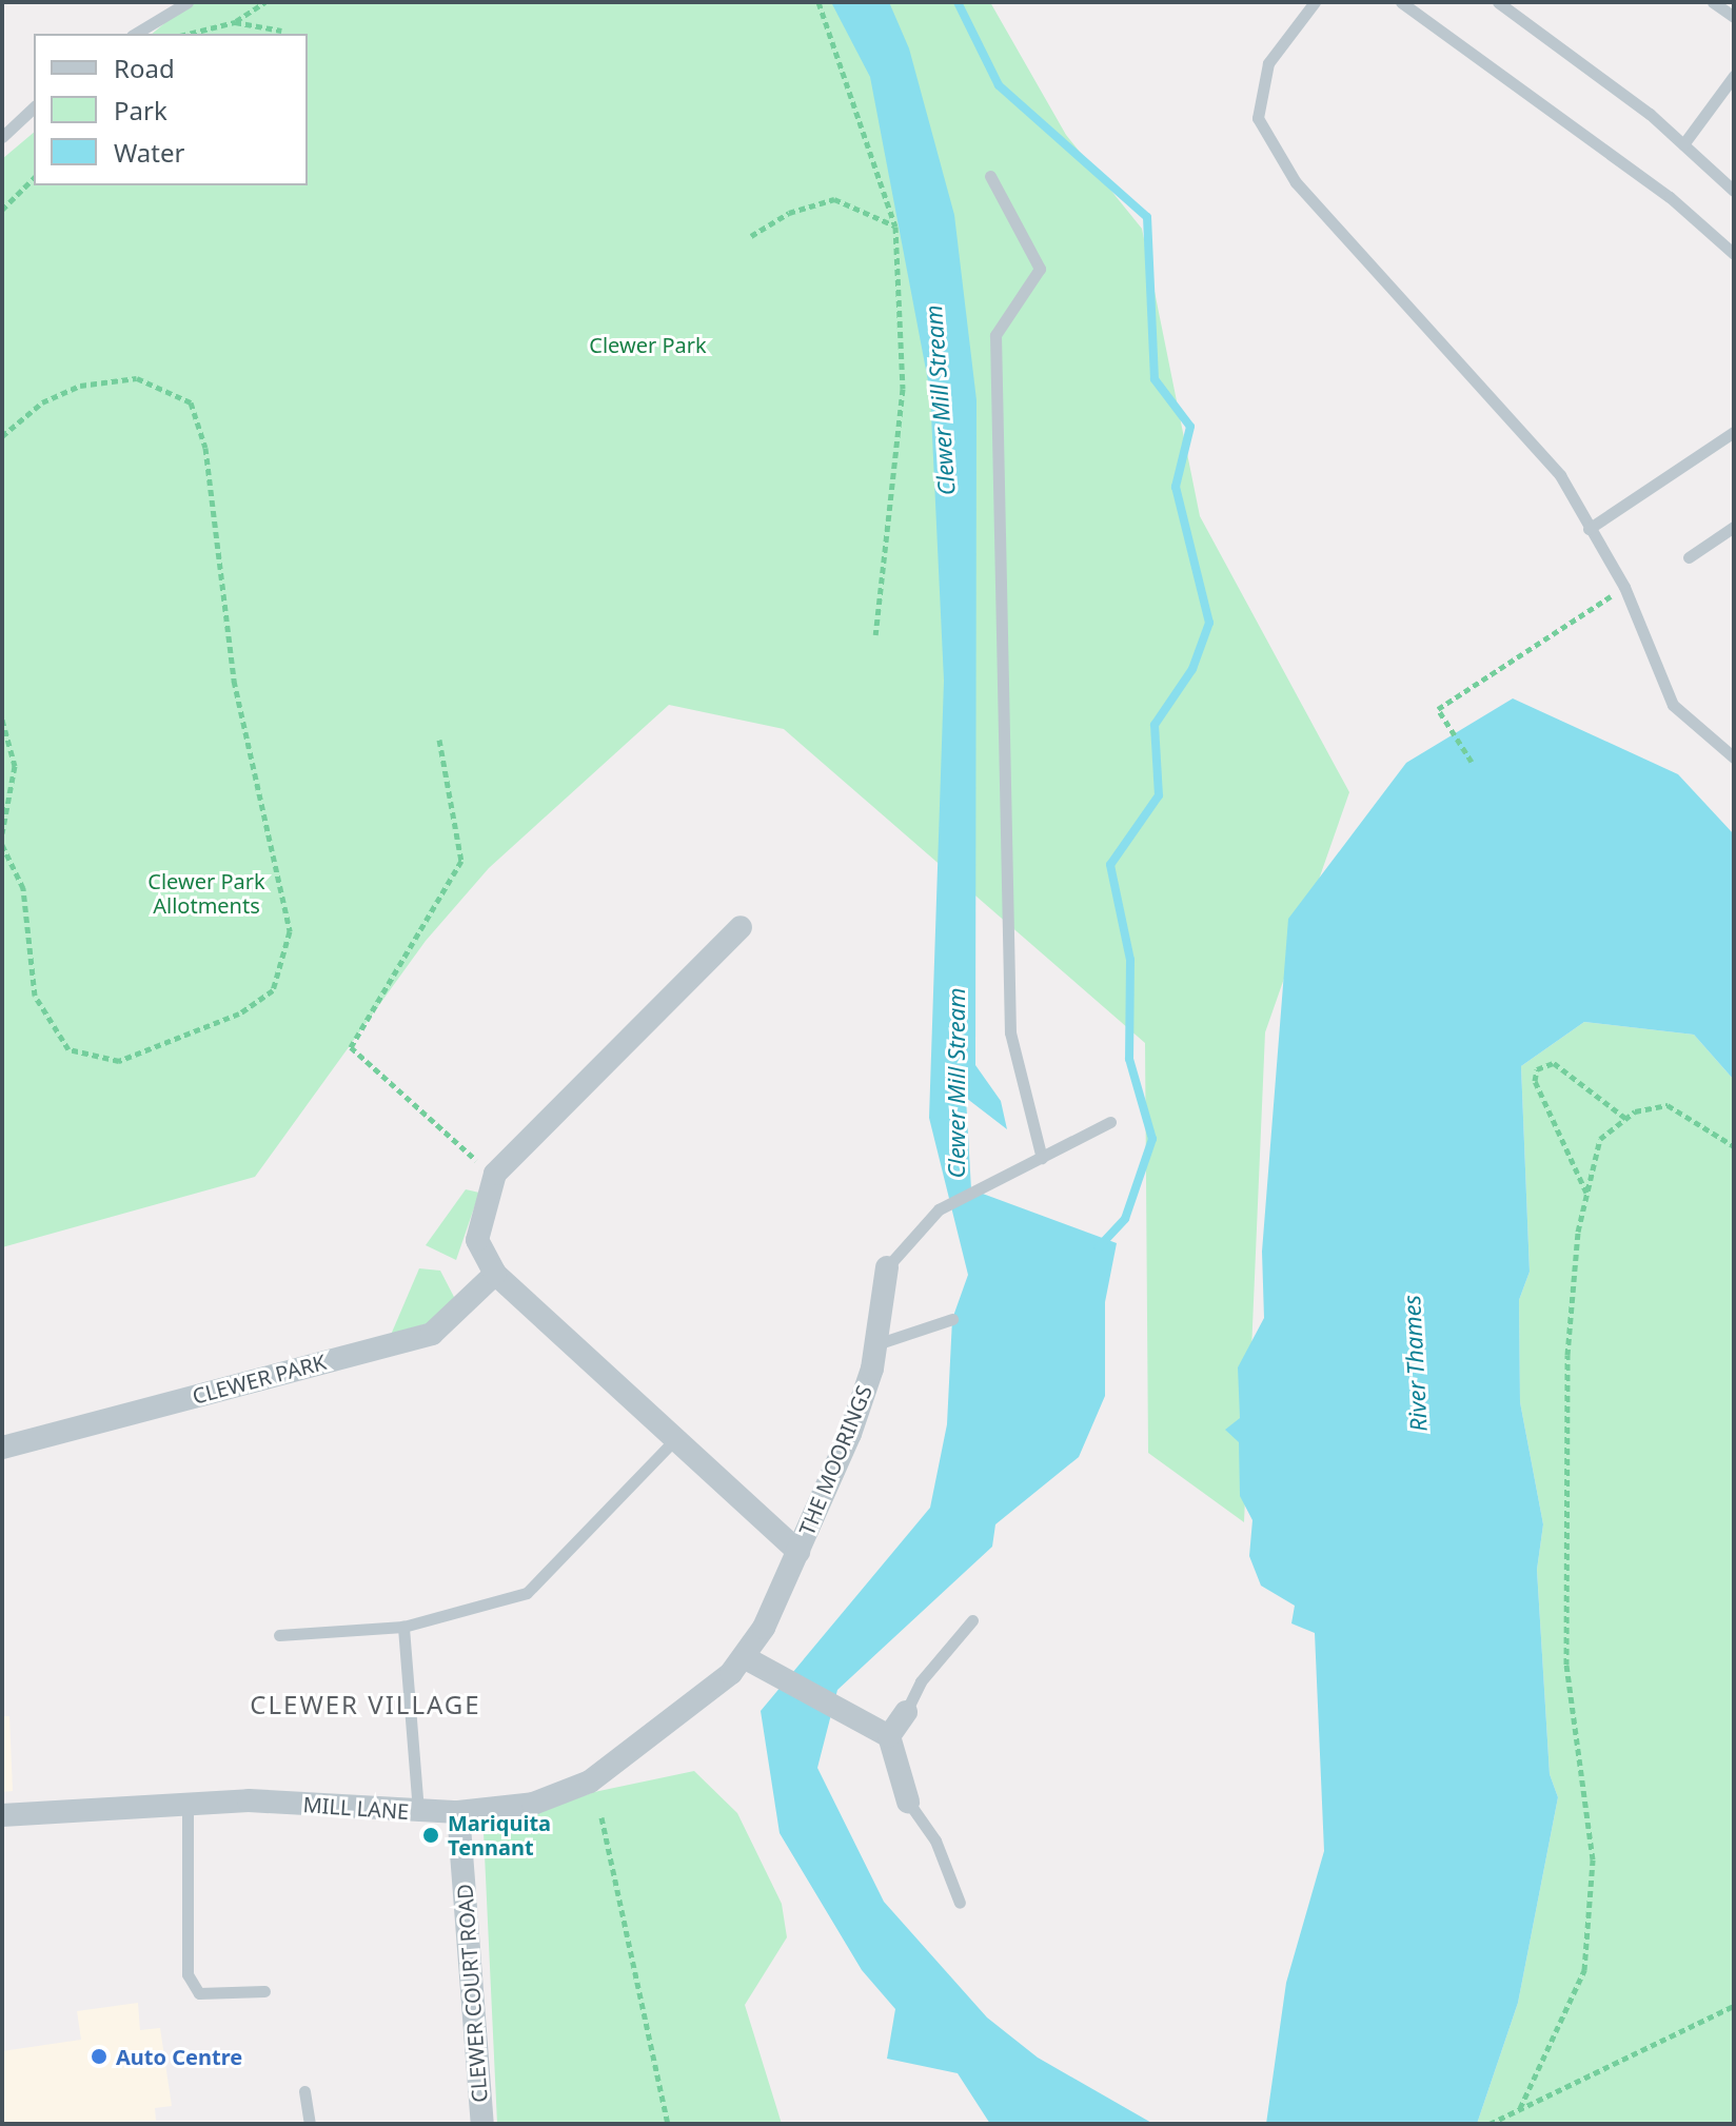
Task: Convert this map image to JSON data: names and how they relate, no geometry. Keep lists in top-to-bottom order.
{
  "streets": {
    "street": [
      "CLEWER PARK",
      "THE MOORINGS",
      "MILL LANE",
      "CLEWER COURT ROAD"
    ]
  },
  "crossings": [
    ["THE MOORINGS", "MILL LANE"],
    ["MILL LANE", "CLEWER COURT ROAD"]
  ],
  "districts": ["CLEWER VILLAGE"],
  "water": ["Clewer Mill Stream", "River Thames"],
  "parks": ["Clewer Park", "Clewer Park Allotments"],
  "places": ["Mariquita Tennant", "Auto Centre"],
  "legend": ["Road", "Park", "Water"]
}
